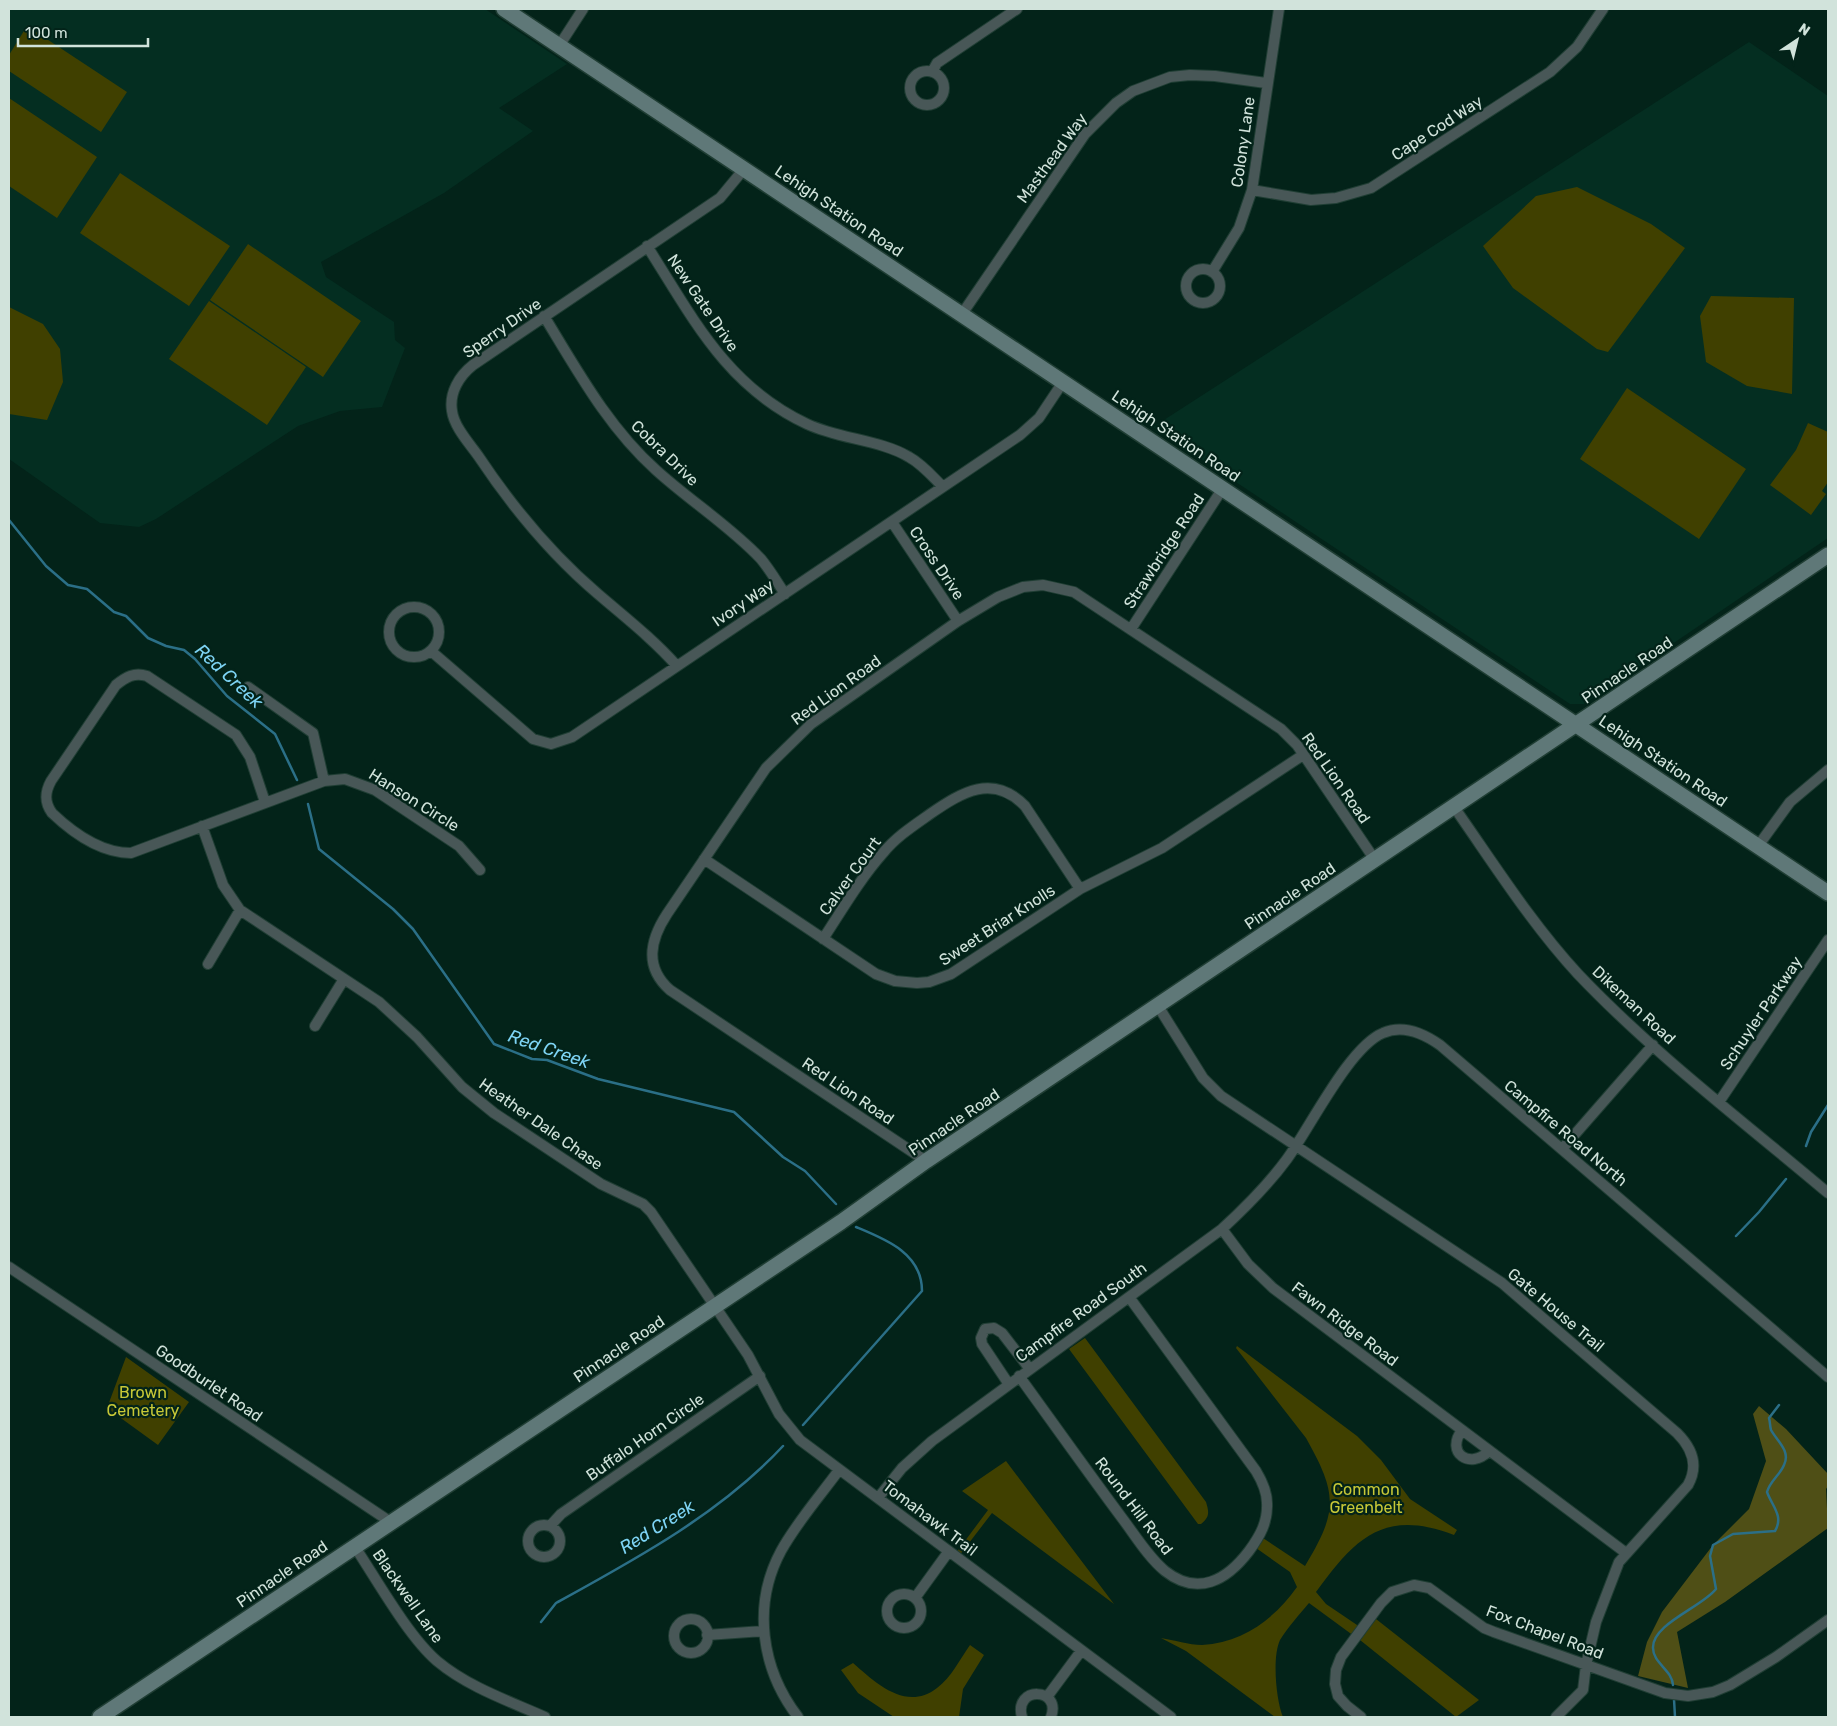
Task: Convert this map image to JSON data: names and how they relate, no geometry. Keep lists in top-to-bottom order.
{
  "streets": {
    "main road": ["Lehigh Station Road", "Pinnacle Road"],
    "street": [
      "Cape Cod Way",
      "Colony Lane",
      "Masthead Way",
      "New Gate Drive",
      "Sperry Drive",
      "Cobra Drive",
      "Strawbridge Road",
      "Cross Drive",
      "Ivory Way",
      "Red Lion Road",
      "Hanson Circle",
      "Calver Court",
      "Sweet Briar Knolls",
      "Dikeman Road",
      "Schuyler Parkway",
      "Heather Dale Chase",
      "Campfire Road North",
      "Gate House Trail",
      "Campfire Road South",
      "Fawn Ridge Road",
      "Goodburlet Road",
      "Buffalo Horn Circle",
      "Round Hill Road",
      "Tomahawk Trail",
      "Blackwell Lane",
      "Fox Chapel Road"
    ]
  },
  "crossings": [
    ["Cape Cod Way", "Colony Lane"],
    ["Colony Lane", "Masthead Way"],
    ["Masthead Way", "Lehigh Station Road"],
    ["Lehigh Station Road", "Sperry Drive"],
    ["Lehigh Station Road", "Strawbridge Road"],
    ["Lehigh Station Road", "Ivory Way"],
    ["Lehigh Station Road", "Pinnacle Road"],
    ["New Gate Drive", "Sperry Drive"],
    ["New Gate Drive", "Ivory Way"],
    ["Sperry Drive", "Cobra Drive"],
    ["Sperry Drive", "Ivory Way"],
    ["Cobra Drive", "Ivory Way"],
    ["Strawbridge Road", "Red Lion Road"],
    ["Cross Drive", "Ivory Way"],
    ["Cross Drive", "Red Lion Road"],
    ["Pinnacle Road", "Red Lion Road"],
    ["Pinnacle Road", "Dikeman Road"],
    ["Pinnacle Road", "Heather Dale Chase"],
    ["Pinnacle Road", "Gate House Trail"],
    ["Pinnacle Road", "Goodburlet Road"],
    ["Pinnacle Road", "Tomahawk Trail"],
    ["Pinnacle Road", "Blackwell Lane"],
    ["Red Lion Road", "Sweet Briar Knolls"],
    ["Hanson Circle", "Heather Dale Chase"],
    ["Calver Court", "Sweet Briar Knolls"],
    ["Dikeman Road", "Schuyler Parkway"],
    ["Heather Dale Chase", "Tomahawk Trail"],
    ["Campfire Road North", "Gate House Trail"],
    ["Campfire Road North", "Campfire Road South"],
    ["Gate House Trail", "Campfire Road South"],
    ["Gate House Trail", "Fawn Ridge Road"],
    ["Gate House Trail", "Fox Chapel Road"],
    ["Campfire Road South", "Fawn Ridge Road"],
    ["Campfire Road South", "Round Hill Road"],
    ["Campfire Road South", "Tomahawk Trail"],
    ["Buffalo Horn Circle", "Tomahawk Trail"]
  ],
  "water": ["Red Creek"],
  "parks": ["Brown Cemetery", "Common Greenbelt"],
  "scale_bar": "100 m",
  "north": "top right"
}
